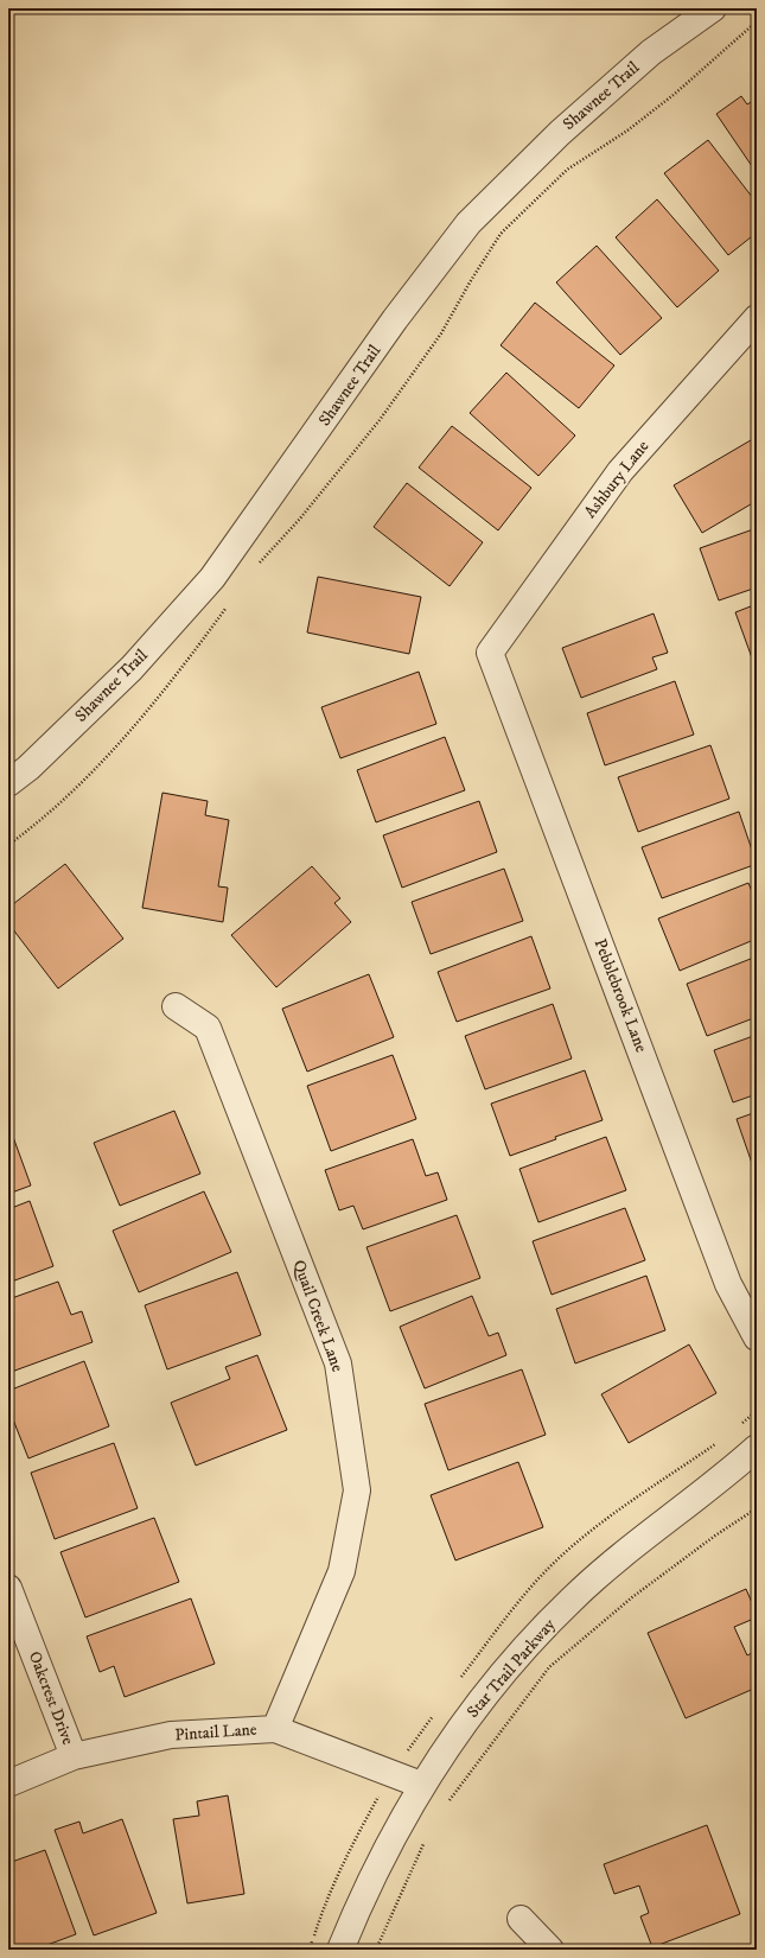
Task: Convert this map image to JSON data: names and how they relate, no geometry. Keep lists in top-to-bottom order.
{
  "streets": {
    "street": [
      "Shawnee Trail",
      "Ashbury Lane",
      "Pebblebrook Lane",
      "Quail Creek Lane",
      "Star Trail Parkway",
      "Oakcrest Drive",
      "Pintail Lane"
    ]
  },
  "crossings": [
    ["Ashbury Lane", "Pebblebrook Lane"],
    ["Quail Creek Lane", "Pintail Lane"],
    ["Star Trail Parkway", "Pintail Lane"],
    ["Oakcrest Drive", "Pintail Lane"]
  ]
}
